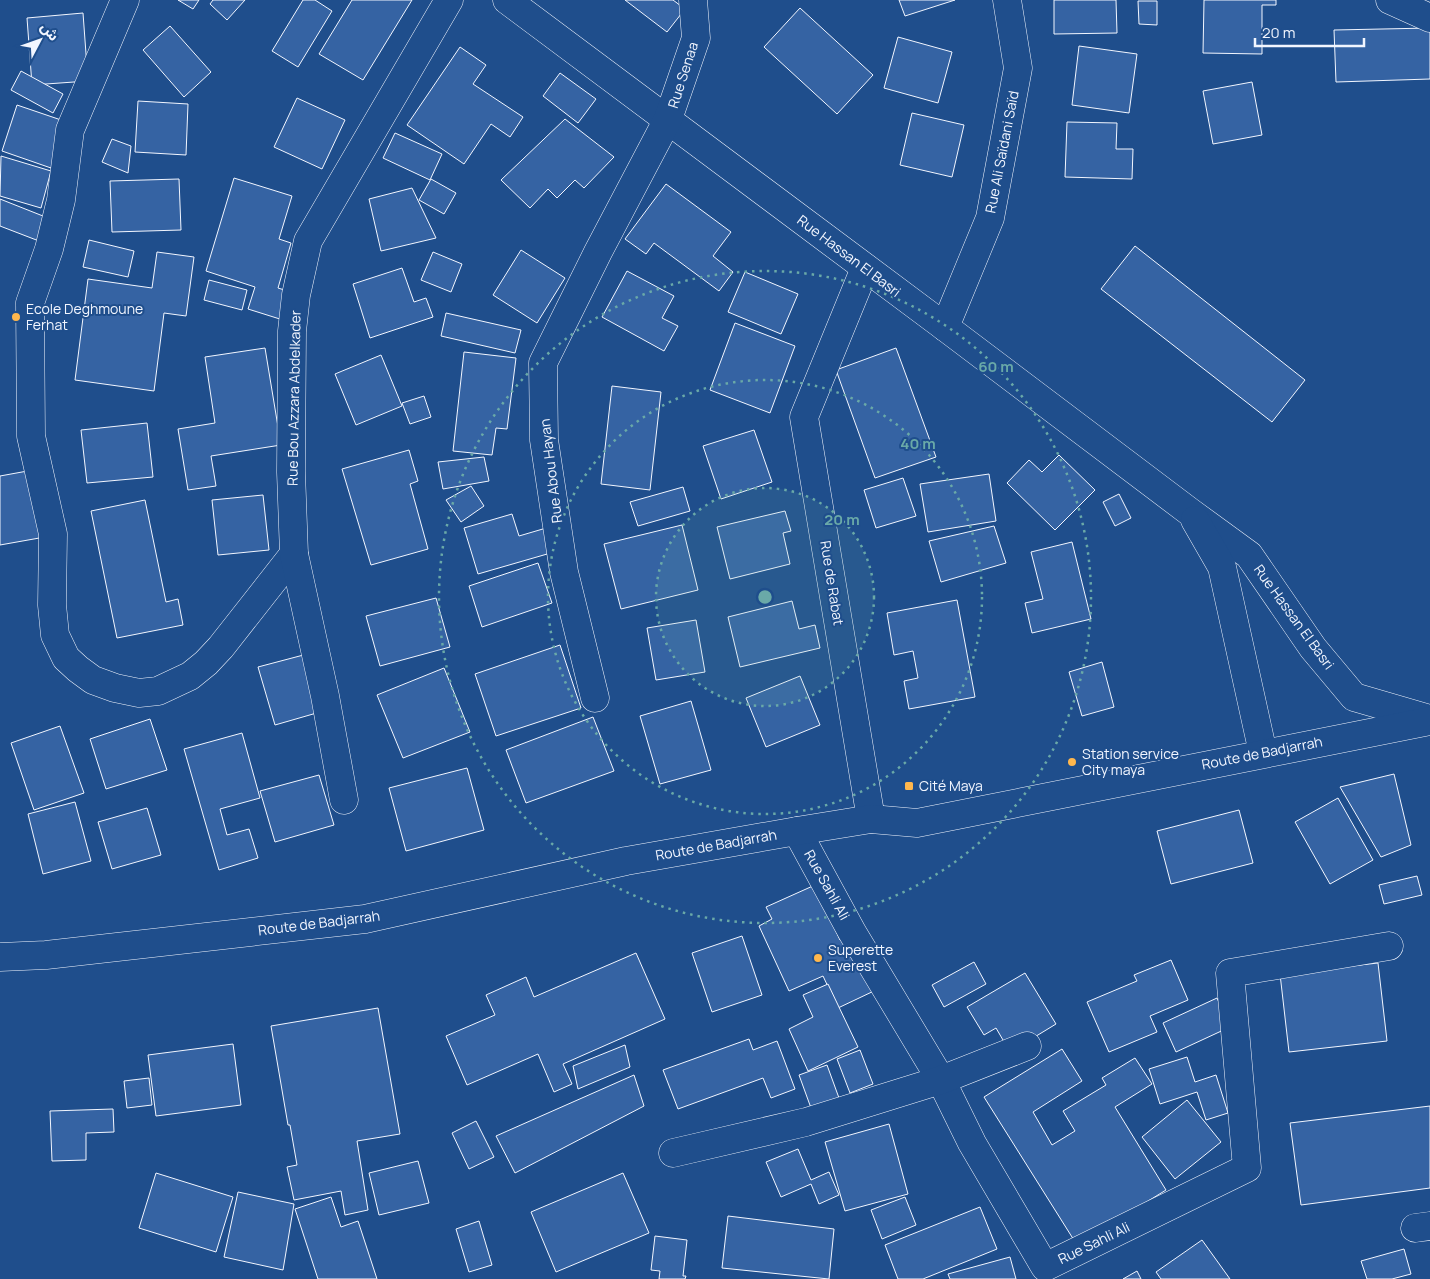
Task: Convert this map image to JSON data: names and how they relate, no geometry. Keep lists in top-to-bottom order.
{
  "streets": {
    "street": [
      "Rue Senaa",
      "Rue Ali Saïdani Saïd",
      "Rue Hassan El Basri",
      "Rue Bou Azzara Abdelkader",
      "Rue Abou Hayan",
      "Rue de Rabat",
      "Route de Badjarrah",
      "Rue Sahli Ali"
    ]
  },
  "crossings": [
    ["Rue Senaa", "Rue Hassan El Basri"],
    ["Rue Senaa", "Rue Abou Hayan"],
    ["Rue Ali Saïdani Saïd", "Rue Hassan El Basri"],
    ["Rue Hassan El Basri", "Rue Abou Hayan"],
    ["Rue Hassan El Basri", "Rue de Rabat"],
    ["Rue Hassan El Basri", "Route de Badjarrah"],
    ["Rue de Rabat", "Route de Badjarrah"],
    ["Route de Badjarrah", "Rue Sahli Ali"]
  ],
  "places": {
    "other": ["Ecole Deghmoune Ferhat", "Station service City maya", "Superette Everest"],
    "transit": ["Cité Maya"]
  },
  "scale_bar": "20 m",
  "north": "top right",
  "rings": ["60 m", "40 m", "20 m"]
}
